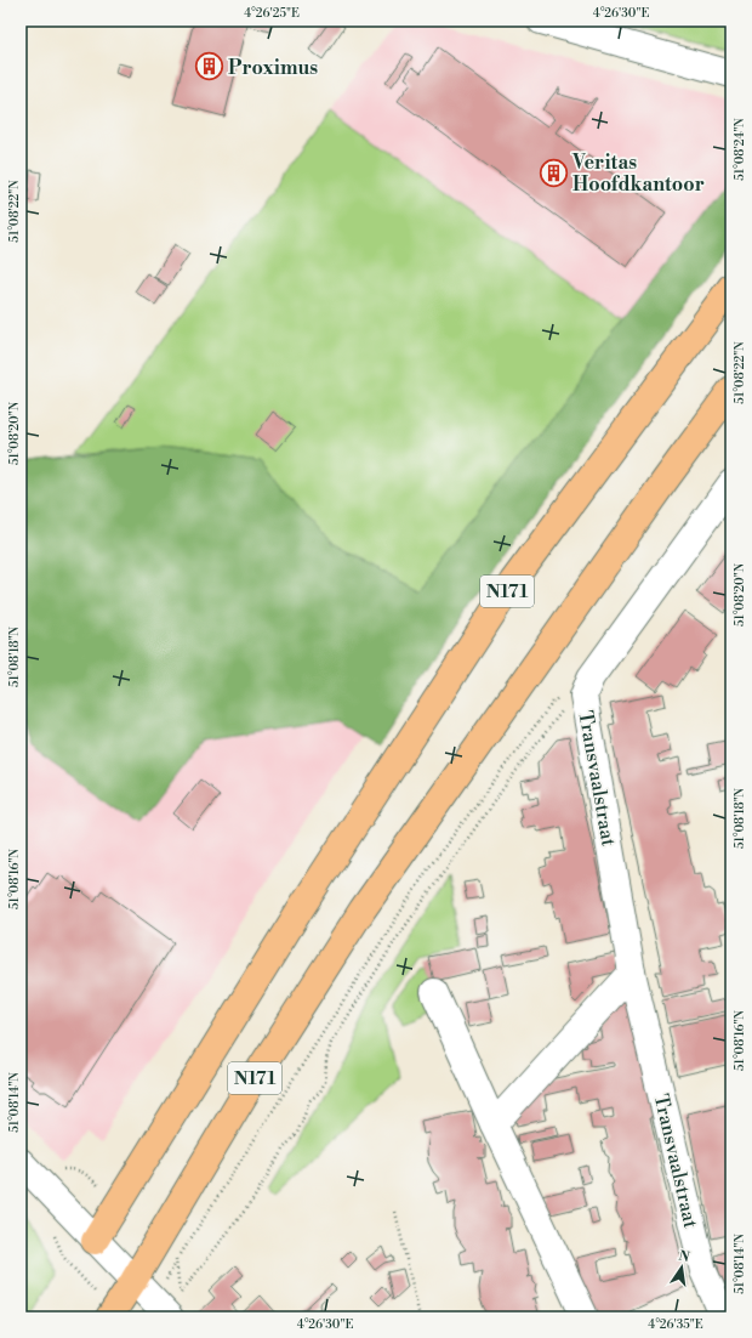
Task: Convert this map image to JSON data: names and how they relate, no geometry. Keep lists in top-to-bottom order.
{
  "streets": {
    "highway": ["N171"],
    "street": ["Transvaalstraat"]
  },
  "places": {
    "building": ["Proximus", "Veritas Hoofdkantoor"]
  },
  "north": "top",
  "coordinates": [
    "4°26'25\"E",
    "4°26'30\"E",
    "51°08'24\"N",
    "51°08'22\"N",
    "51°08'20\"N",
    "51°08'18\"N",
    "51°08'16\"N",
    "51°08'14\"N",
    "4°26'35\"E"
  ]
}
